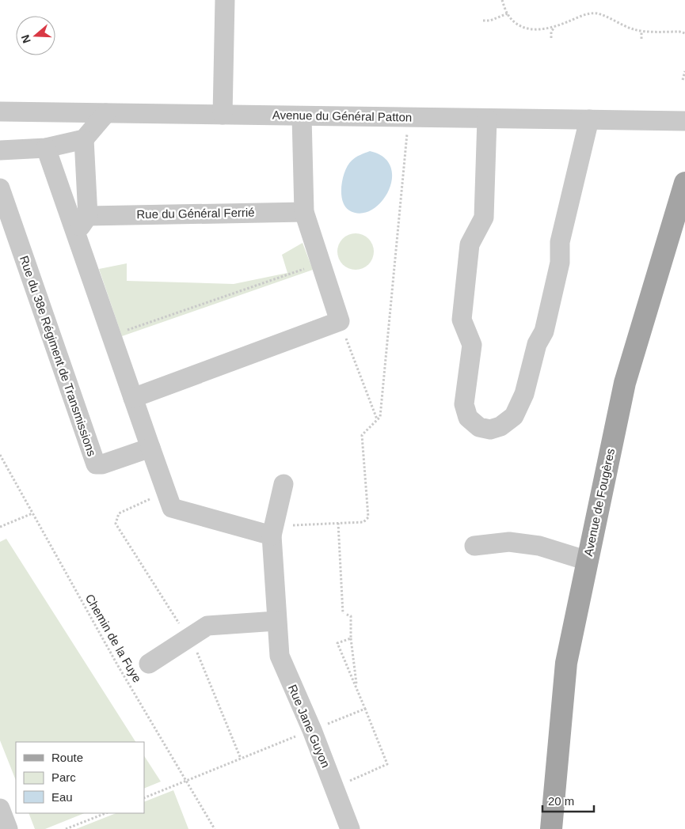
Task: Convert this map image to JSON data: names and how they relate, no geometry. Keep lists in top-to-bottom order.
{
  "streets": {
    "main road": ["Avenue de Fougères"],
    "street": [
      "Avenue du Général Patton",
      "Rue du Général Ferrié",
      "Rue du 38e Régiment de Transmissions",
      "Rue Jane Guyon"
    ],
    "path": ["Chemin de la Fuye"]
  },
  "legend": ["Route", "Parc", "Eau"],
  "scale_bar": "20 m",
  "north": "left"
}
